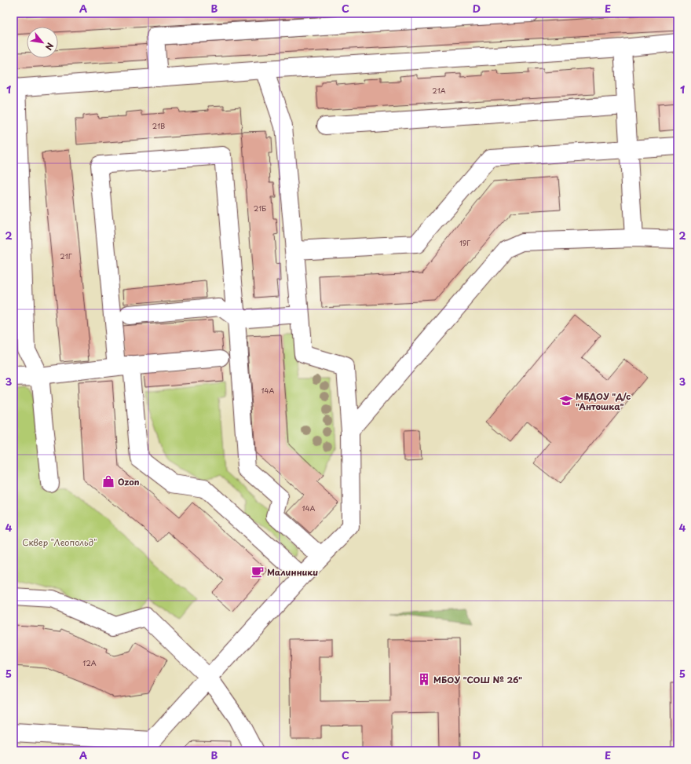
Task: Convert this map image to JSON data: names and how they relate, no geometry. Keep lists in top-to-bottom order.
{
  "parks": ["Сквер \"Леопольд\""],
  "places": {
    "school or university": ["МБДОУ \"Д/с \"Антошка\""],
    "shop": ["Ozon"],
    "cafe": ["Малинники"],
    "building": ["МБОУ \"СОШ № 26\""]
  },
  "house_numbers": [
    "21А",
    "21В",
    "21Б",
    "19Г",
    "21Г",
    "14А",
    "14А",
    "12А"
  ],
  "north": "bottom right",
  "grid": {
    "columns": [
      "A",
      "B",
      "C",
      "D",
      "E"
    ],
    "rows": [
      "1",
      "2",
      "3",
      "4",
      "5"
    ]
  }
}
